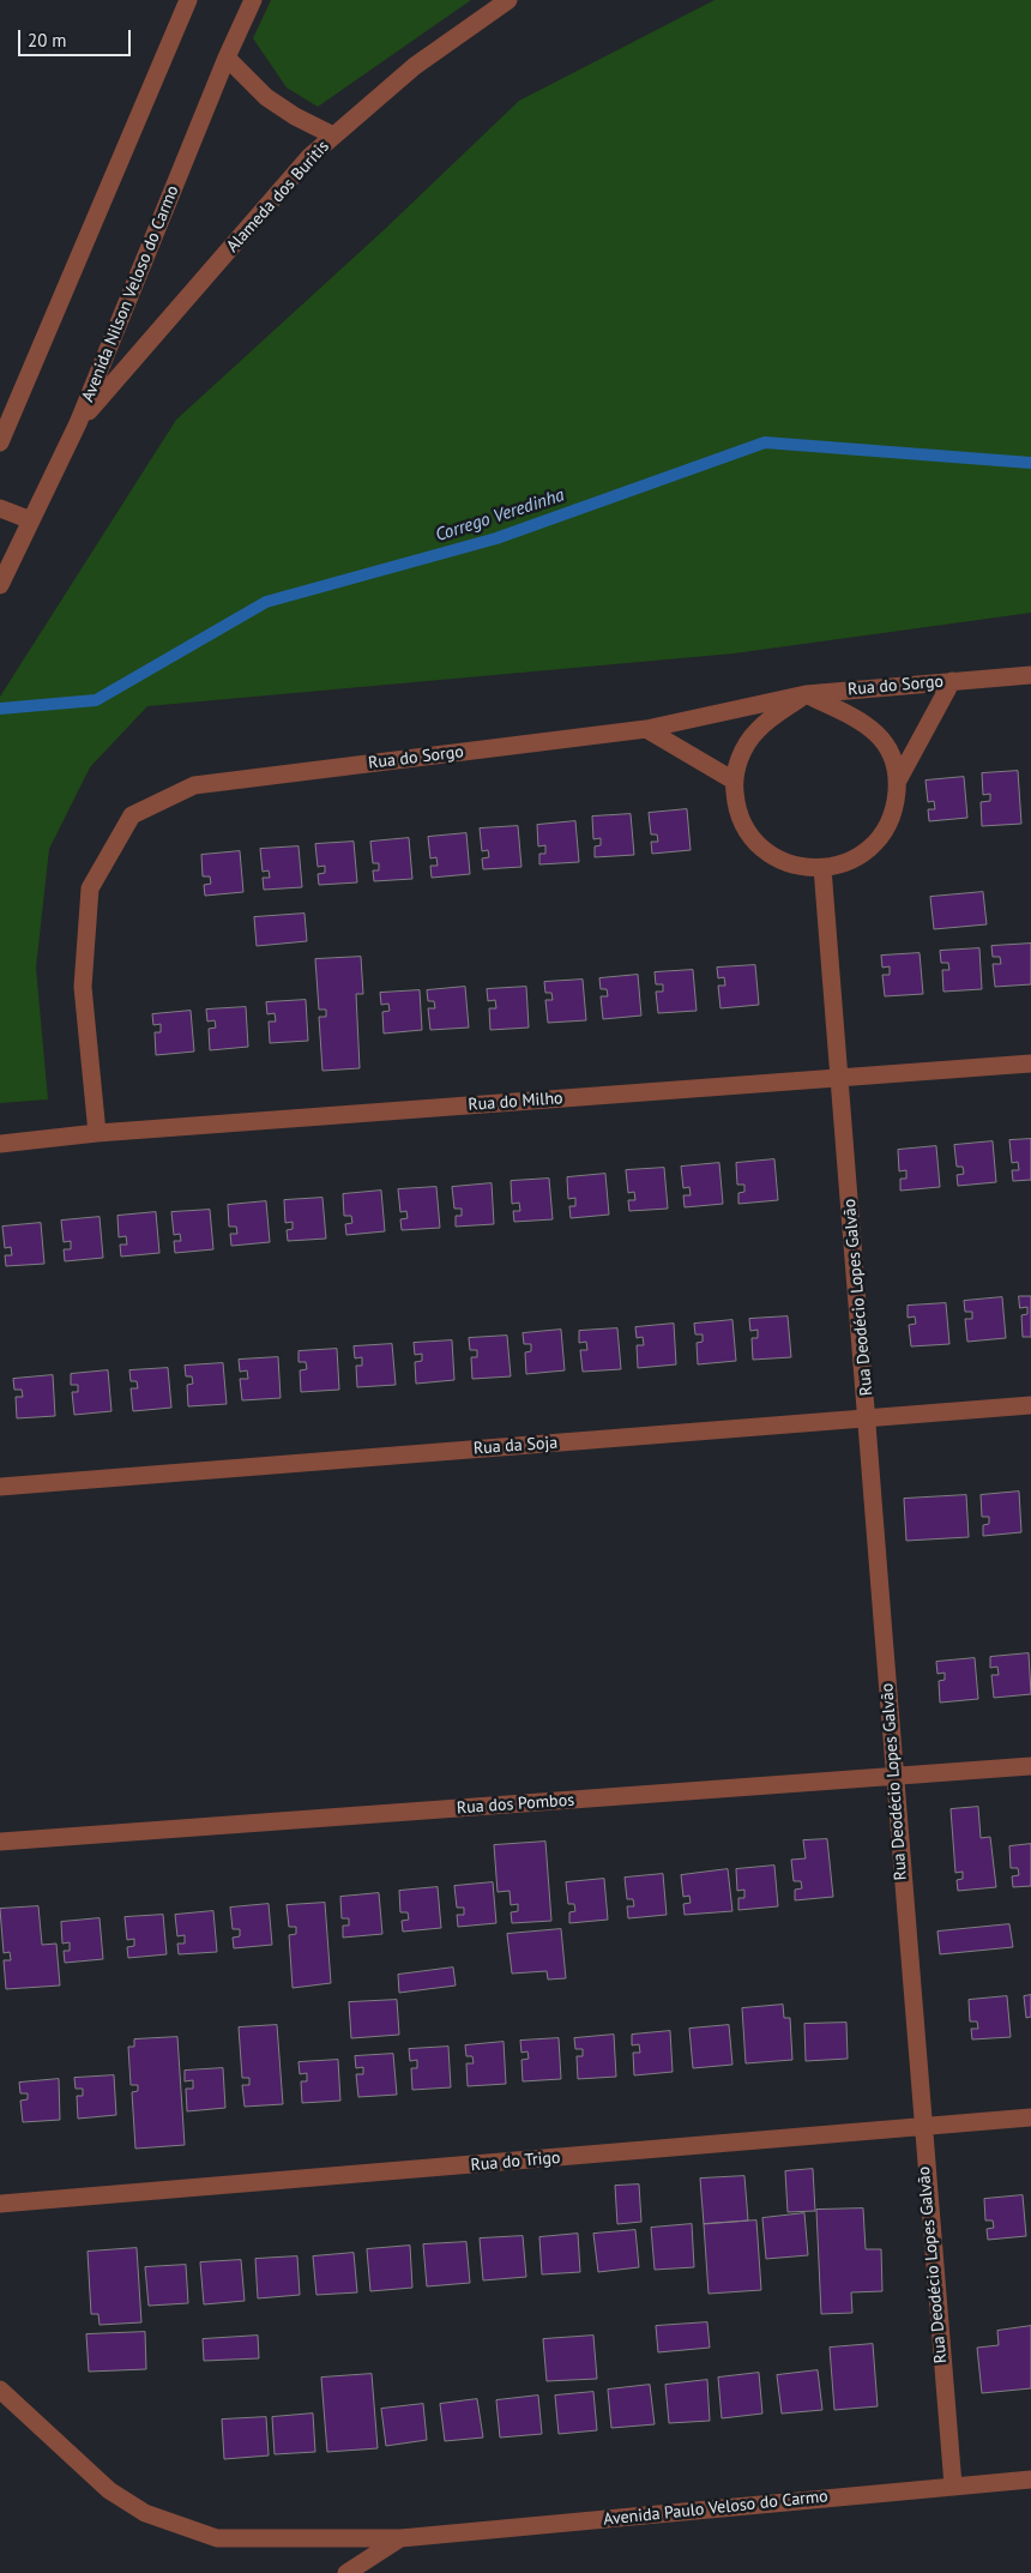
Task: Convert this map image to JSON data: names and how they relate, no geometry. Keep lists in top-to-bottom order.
{
  "streets": {
    "street": [
      "Alameda dos Buritis",
      "Avenida Nilson Veloso do Carmo",
      "Rua do Sorgo",
      "Rua do Milho",
      "Rua Deodécio Lopes Galvão",
      "Rua da Soja",
      "Rua dos Pombos",
      "Rua do Trigo",
      "Avenida Paulo Veloso do Carmo"
    ]
  },
  "crossings": [
    ["Alameda dos Buritis", "Avenida Nilson Veloso do Carmo"],
    ["Rua do Sorgo", "Rua do Milho"],
    ["Rua do Sorgo", "Rua Deodécio Lopes Galvão"],
    ["Rua do Milho", "Rua Deodécio Lopes Galvão"],
    ["Rua Deodécio Lopes Galvão", "Rua da Soja"],
    ["Rua Deodécio Lopes Galvão", "Rua dos Pombos"],
    ["Rua Deodécio Lopes Galvão", "Rua do Trigo"],
    ["Rua Deodécio Lopes Galvão", "Avenida Paulo Veloso do Carmo"]
  ],
  "water": ["Corrego Veredinha"],
  "scale_bar": "20 m"
}
